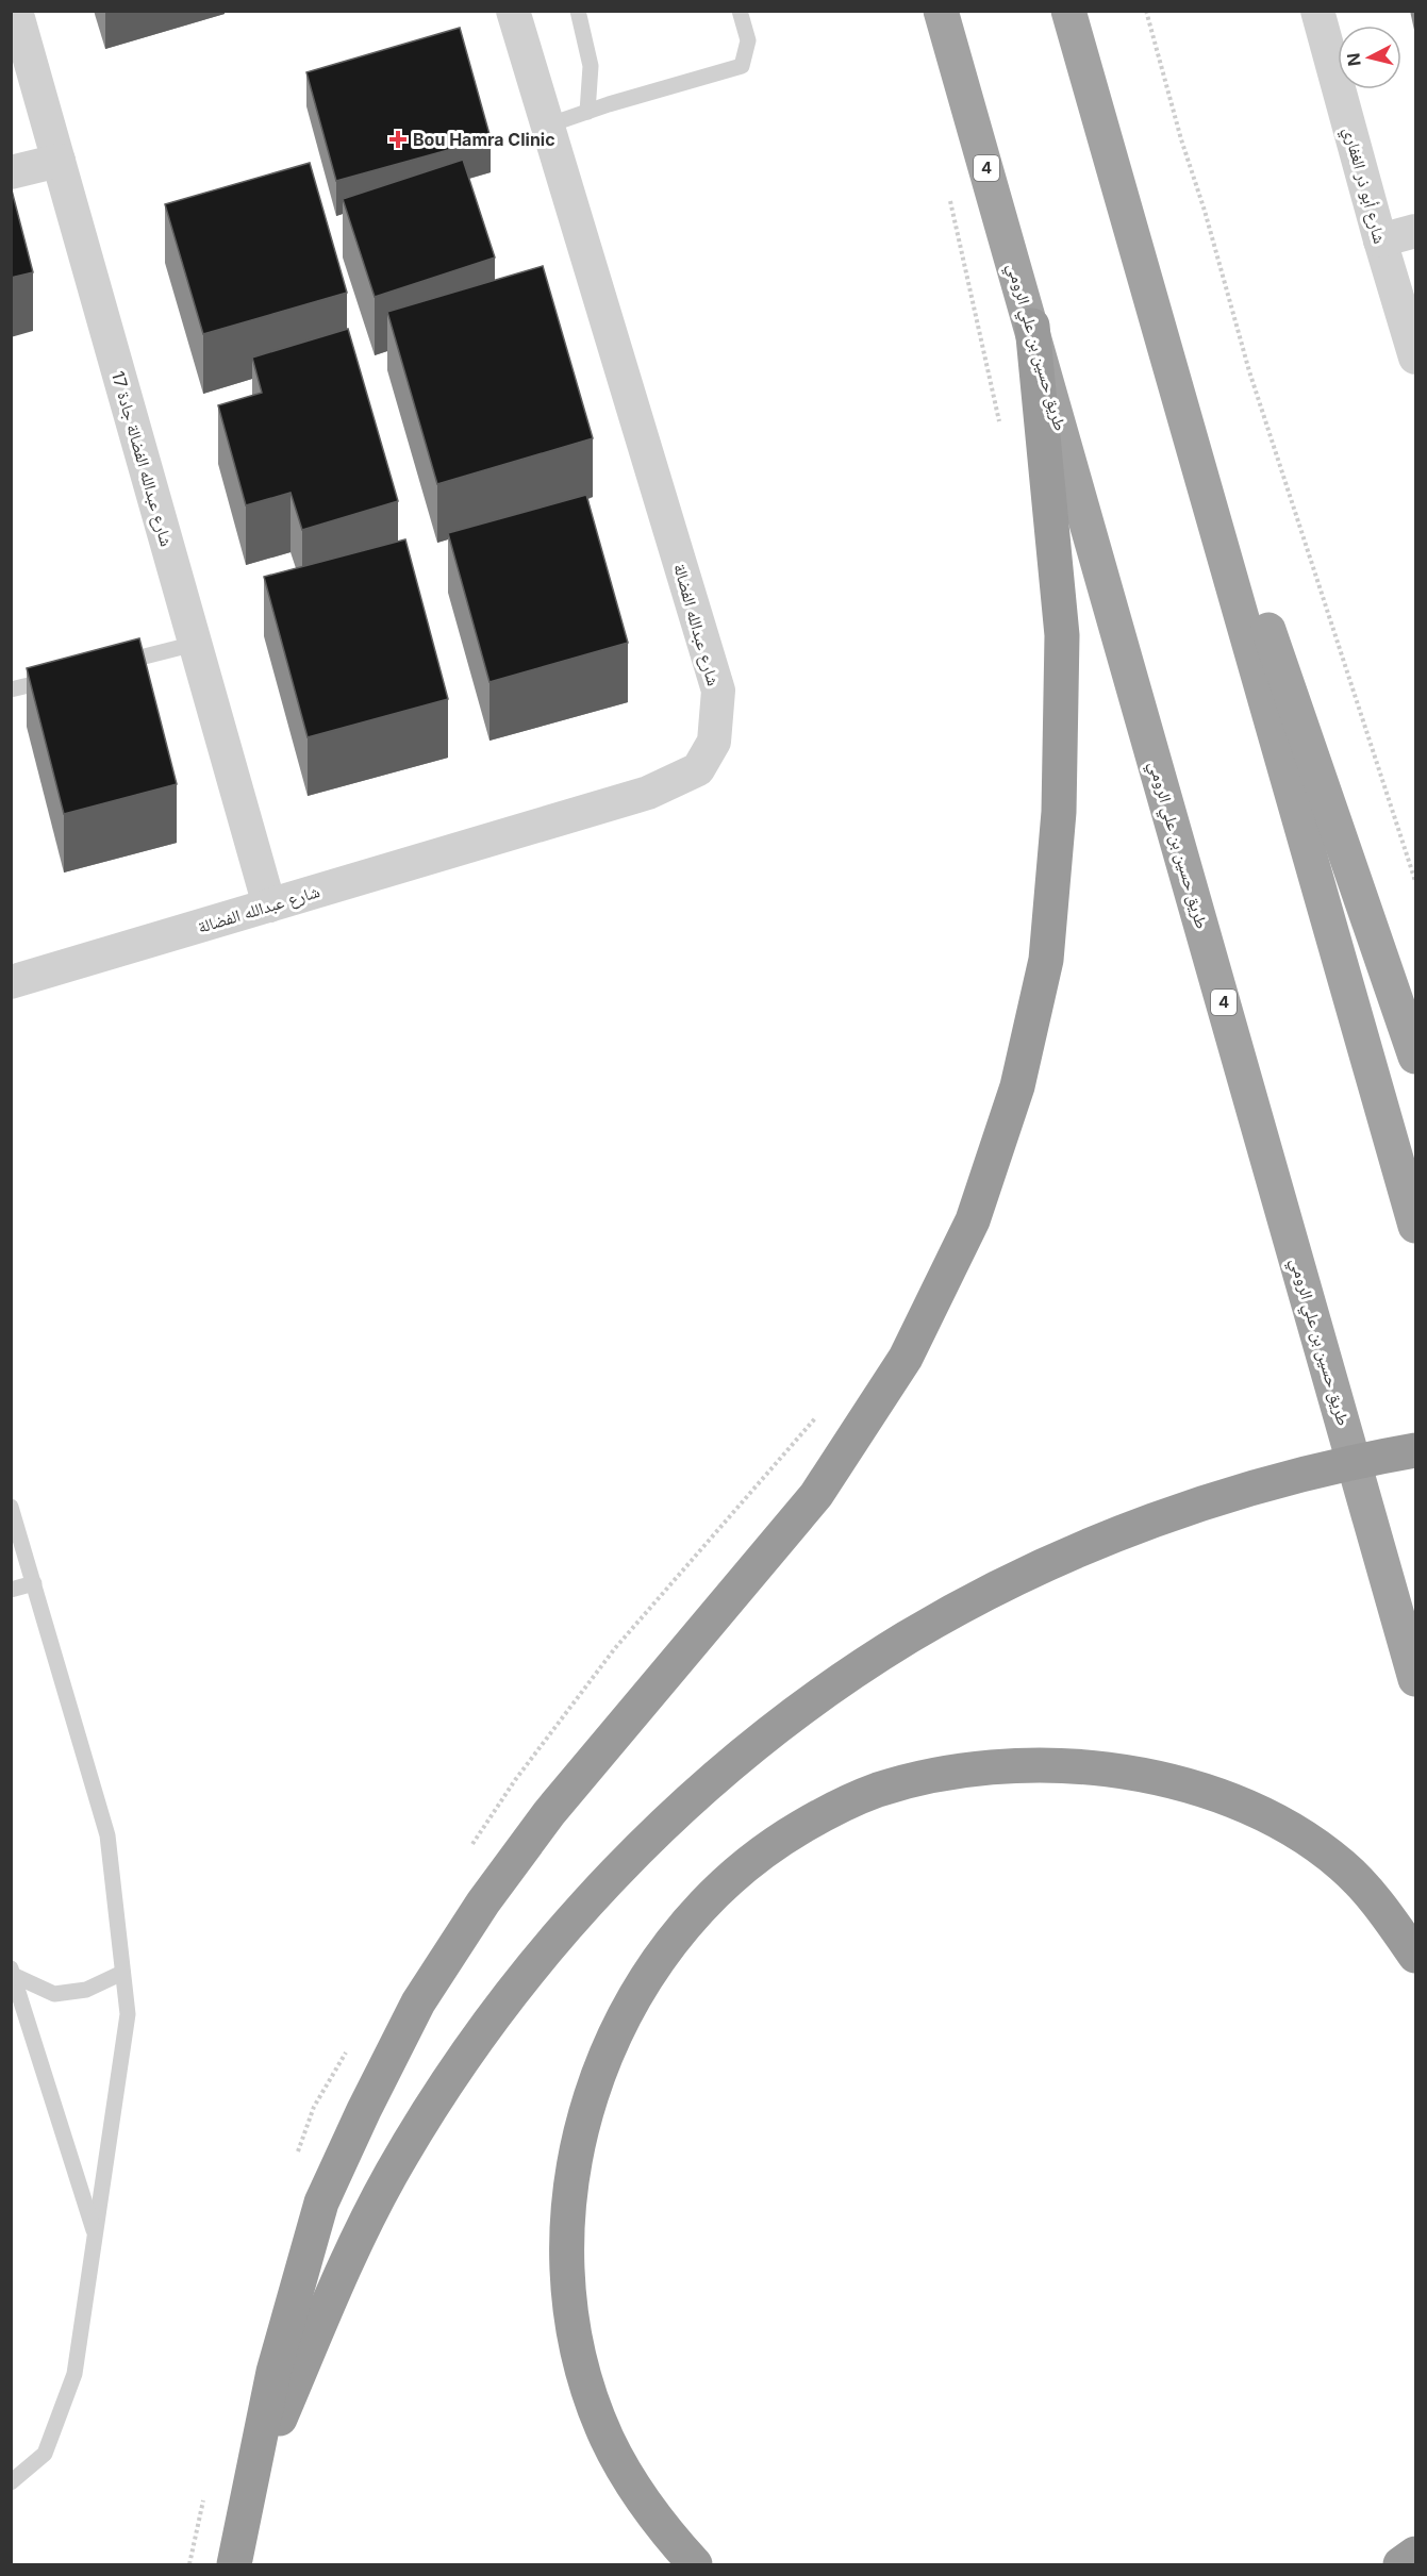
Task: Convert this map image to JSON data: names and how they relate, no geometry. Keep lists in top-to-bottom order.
{
  "streets": {
    "highway": ["4", "طريق حسين بن علي الرومي"],
    "street": ["شارع أبو ذر الغفاري", "شارع عبدالله الفضالة جادة 17", "شارع عبدالله الفضالة"]
  },
  "crossings": [
    ["شارع عبدالله الفضالة جادة 17", "شارع عبدالله الفضالة"]
  ],
  "places": {
    "health": ["Bou Hamra Clinic"]
  },
  "north": "left"
}
